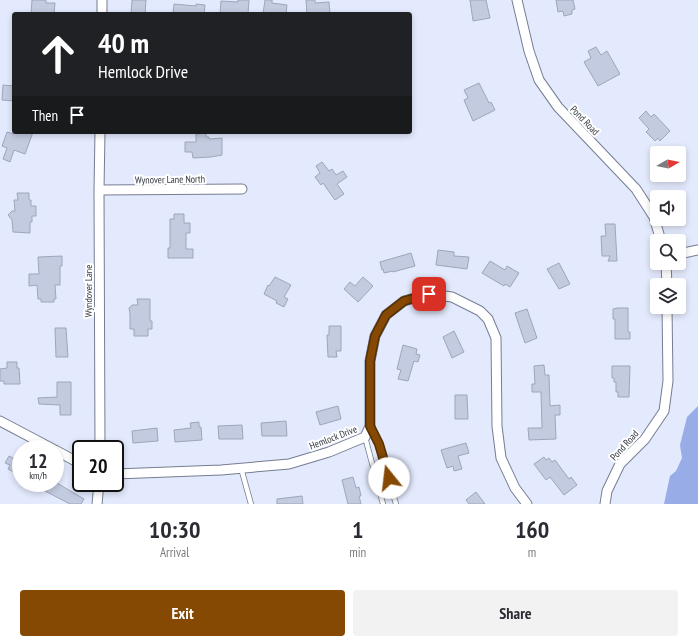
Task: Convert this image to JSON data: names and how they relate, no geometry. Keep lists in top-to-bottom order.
{
  "streets": {
    "street": [
      "Pond Road",
      "Wynover Lane North",
      "Wyndover Lane",
      "Hemlock Drive"
    ]
  },
  "crossings": [
    ["Wynover Lane North", "Wyndover Lane"]
  ],
  "north": "right",
  "page": {
    "turn": ["40 m", "Hemlock Drive"],
    "then": "Then",
    "speed": "12 km/h",
    "limit": "20",
    "eta": [
      "10:30",
      "Arrival",
      "1",
      "min",
      "160",
      "m"
    ],
    "buttons": ["Exit", "Share"]
  }
}
